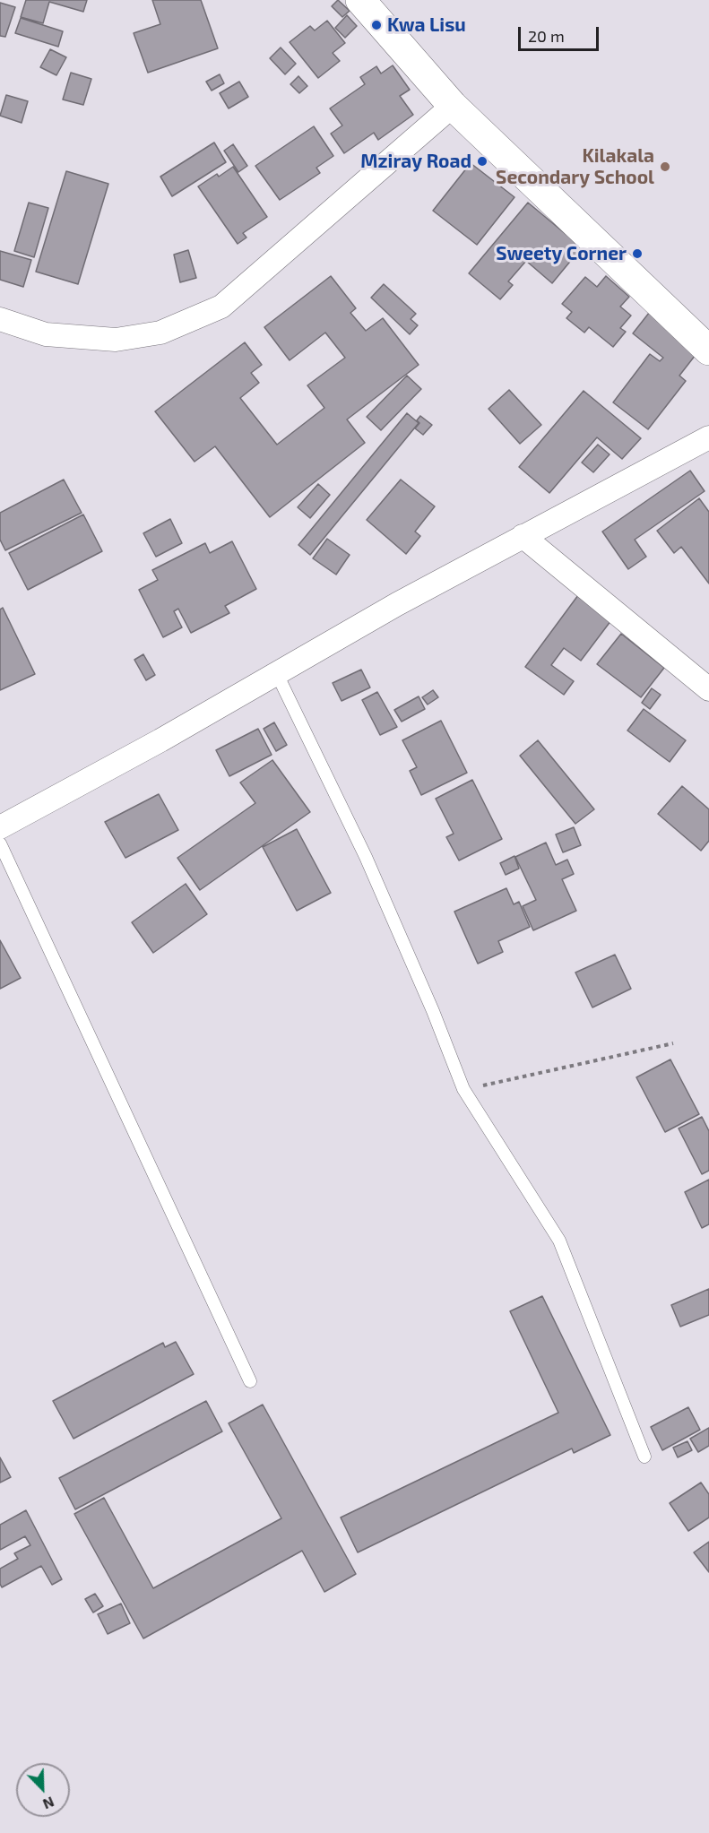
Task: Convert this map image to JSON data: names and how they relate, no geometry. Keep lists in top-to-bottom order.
{
  "places": [
    "Kwa Lisu",
    "Mziray Road",
    "Kilakala Secondary School",
    "Sweety Corner"
  ],
  "scale_bar": "20 m",
  "north": "bottom right"
}
